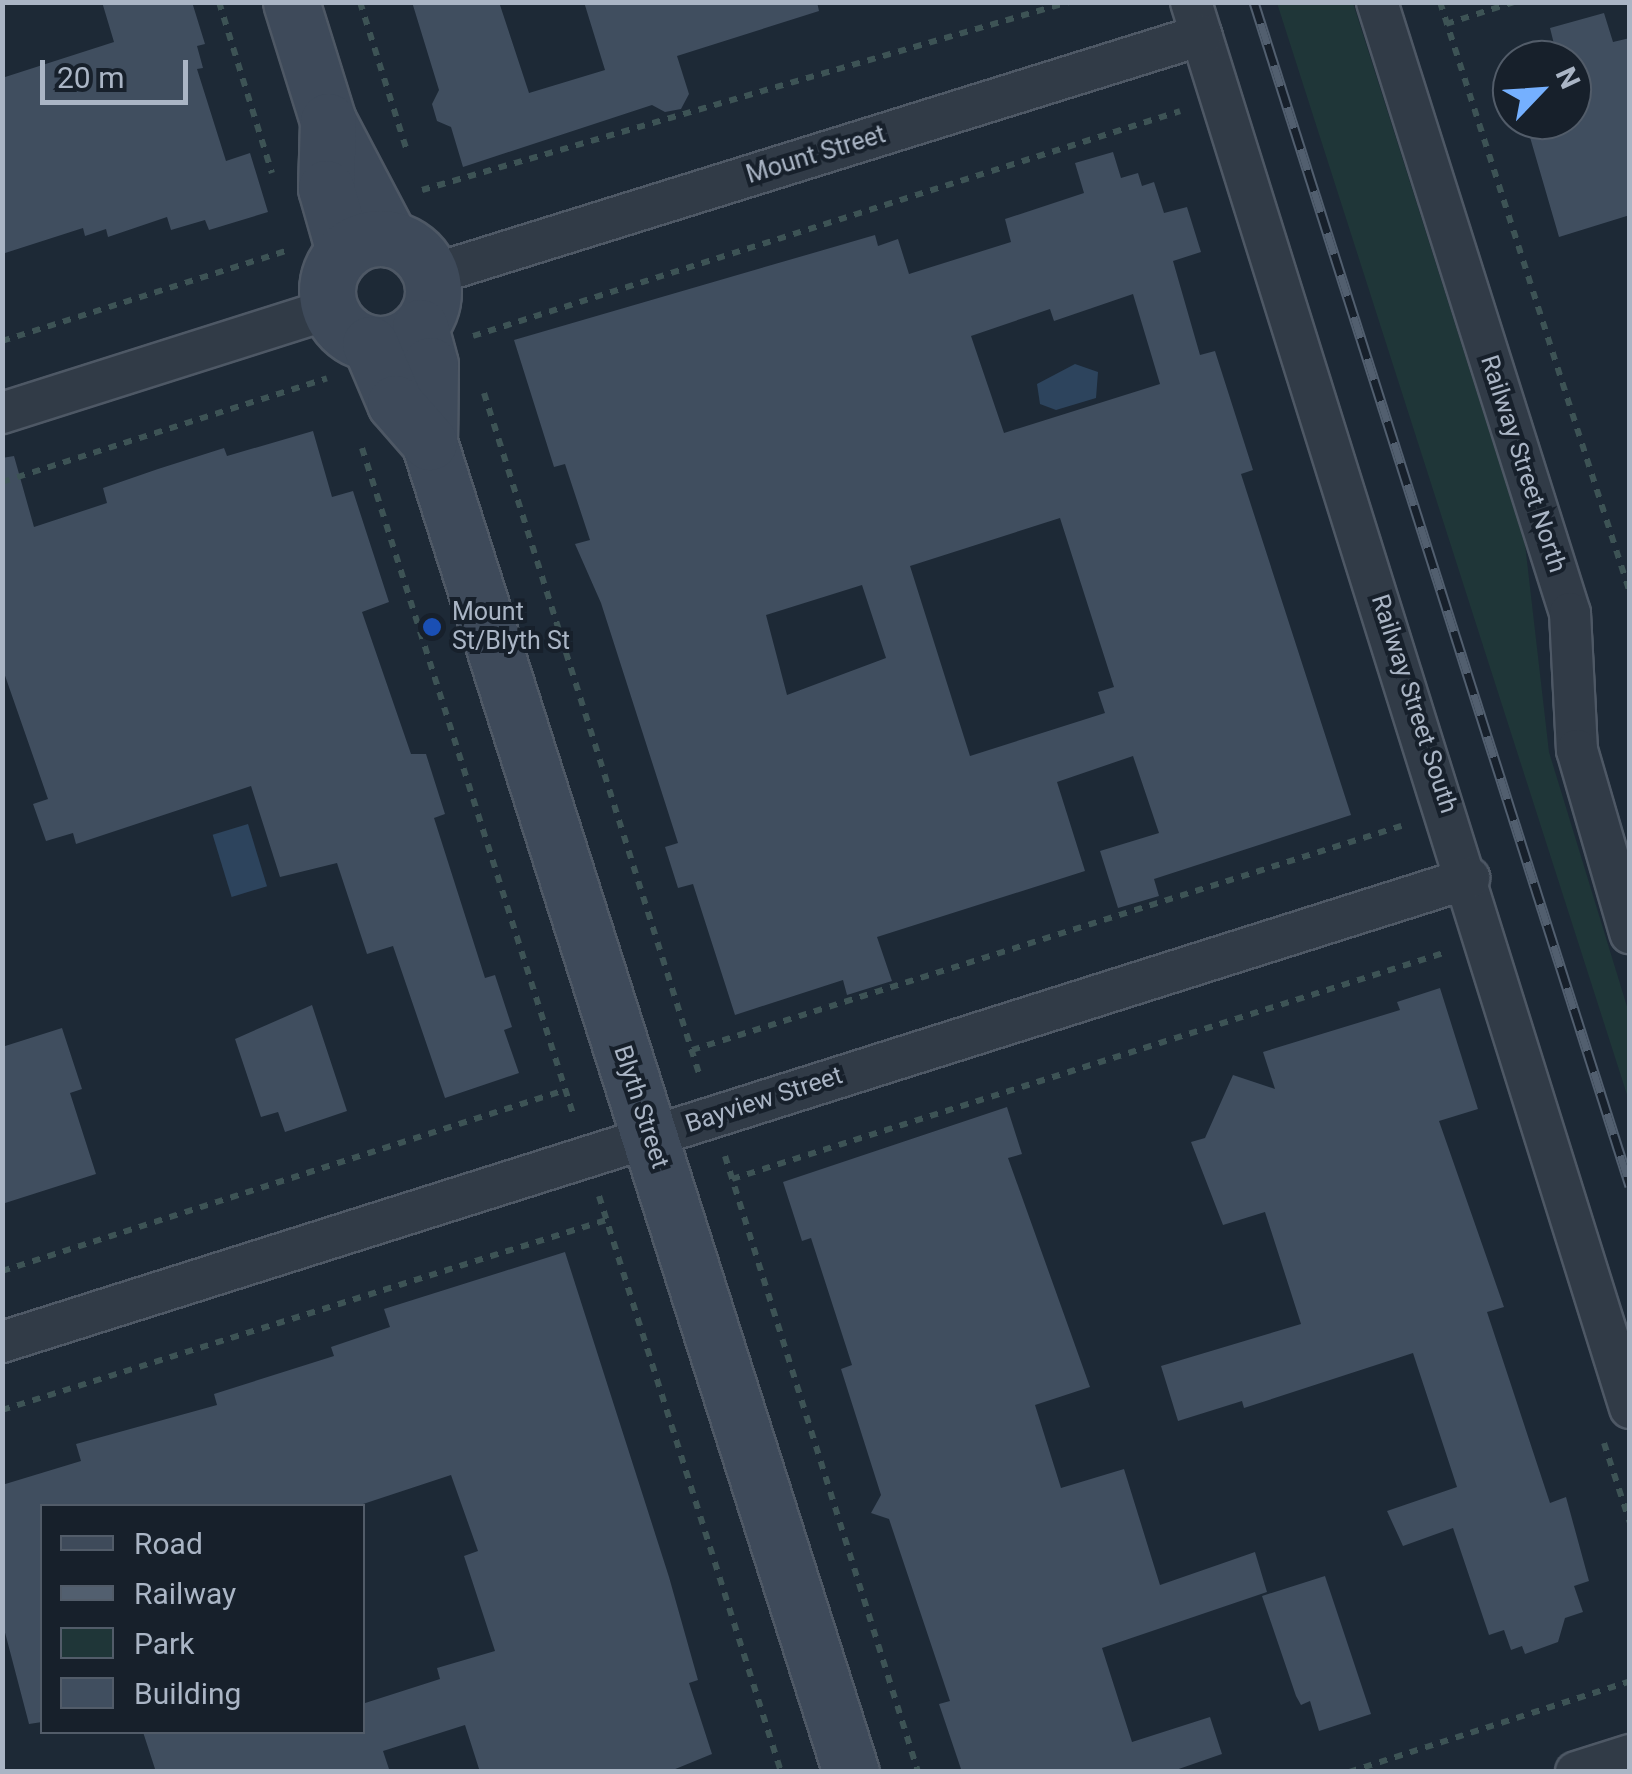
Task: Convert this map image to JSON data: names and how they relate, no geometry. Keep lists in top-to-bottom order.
{
  "streets": {
    "street": [
      "Mount Street",
      "Railway Street North",
      "Railway Street South",
      "Bayview Street",
      "Blyth Street"
    ]
  },
  "crossings": [
    ["Mount Street", "Railway Street South"],
    ["Mount Street", "Blyth Street"],
    ["Railway Street South", "Bayview Street"],
    ["Bayview Street", "Blyth Street"]
  ],
  "places": ["Mount St/Blyth St"],
  "legend": [
    "Road",
    "Railway",
    "Park",
    "Building"
  ],
  "scale_bar": "20 m",
  "north": "top right"
}
